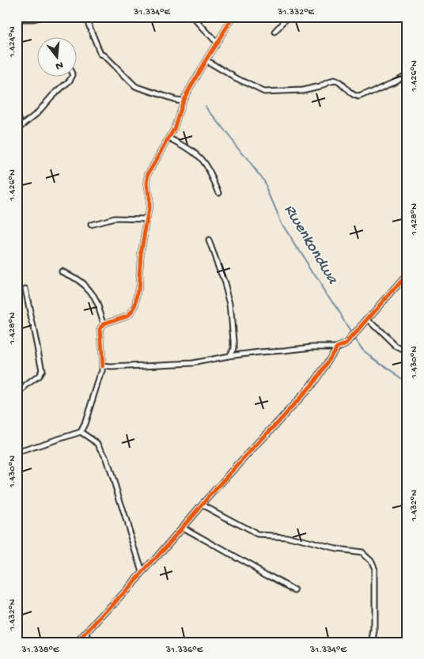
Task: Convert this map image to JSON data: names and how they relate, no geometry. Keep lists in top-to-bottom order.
{
  "water": ["Rwenkondwa"],
  "north": "bottom",
  "coordinates": [
    "31.334°E",
    "31.332°E",
    "1.424°N",
    "1.426°N",
    "1.428°N",
    "1.430°N",
    "1.432°N",
    "31.338°E",
    "31.336°E"
  ]
}
